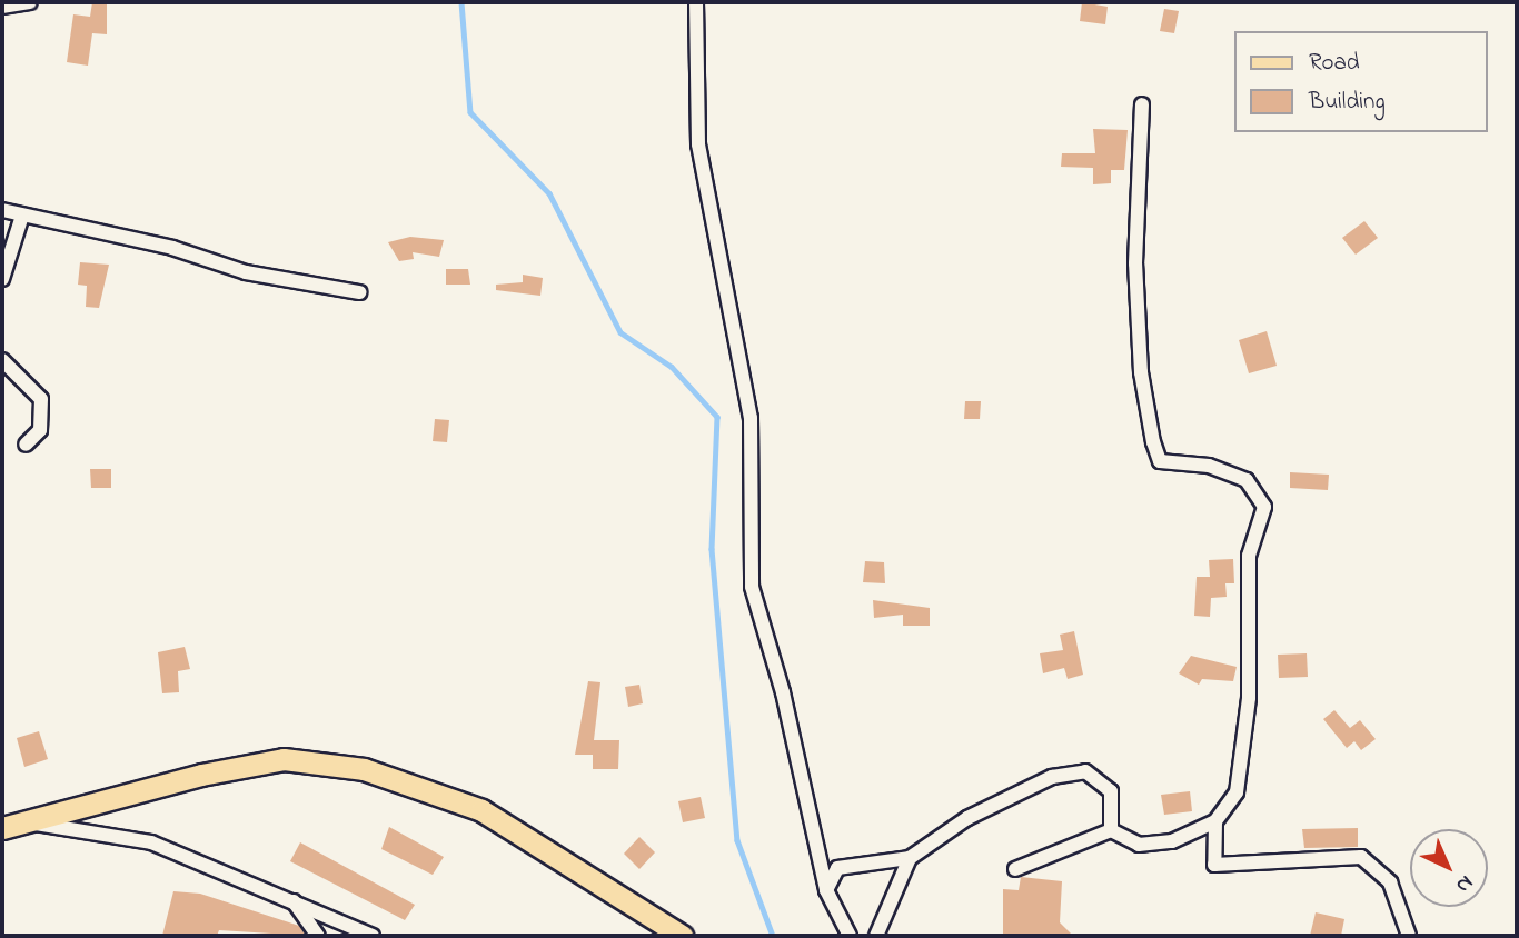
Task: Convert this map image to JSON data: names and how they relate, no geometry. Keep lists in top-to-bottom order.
{
  "legend": ["Road", "Building"],
  "north": "bottom right"
}
